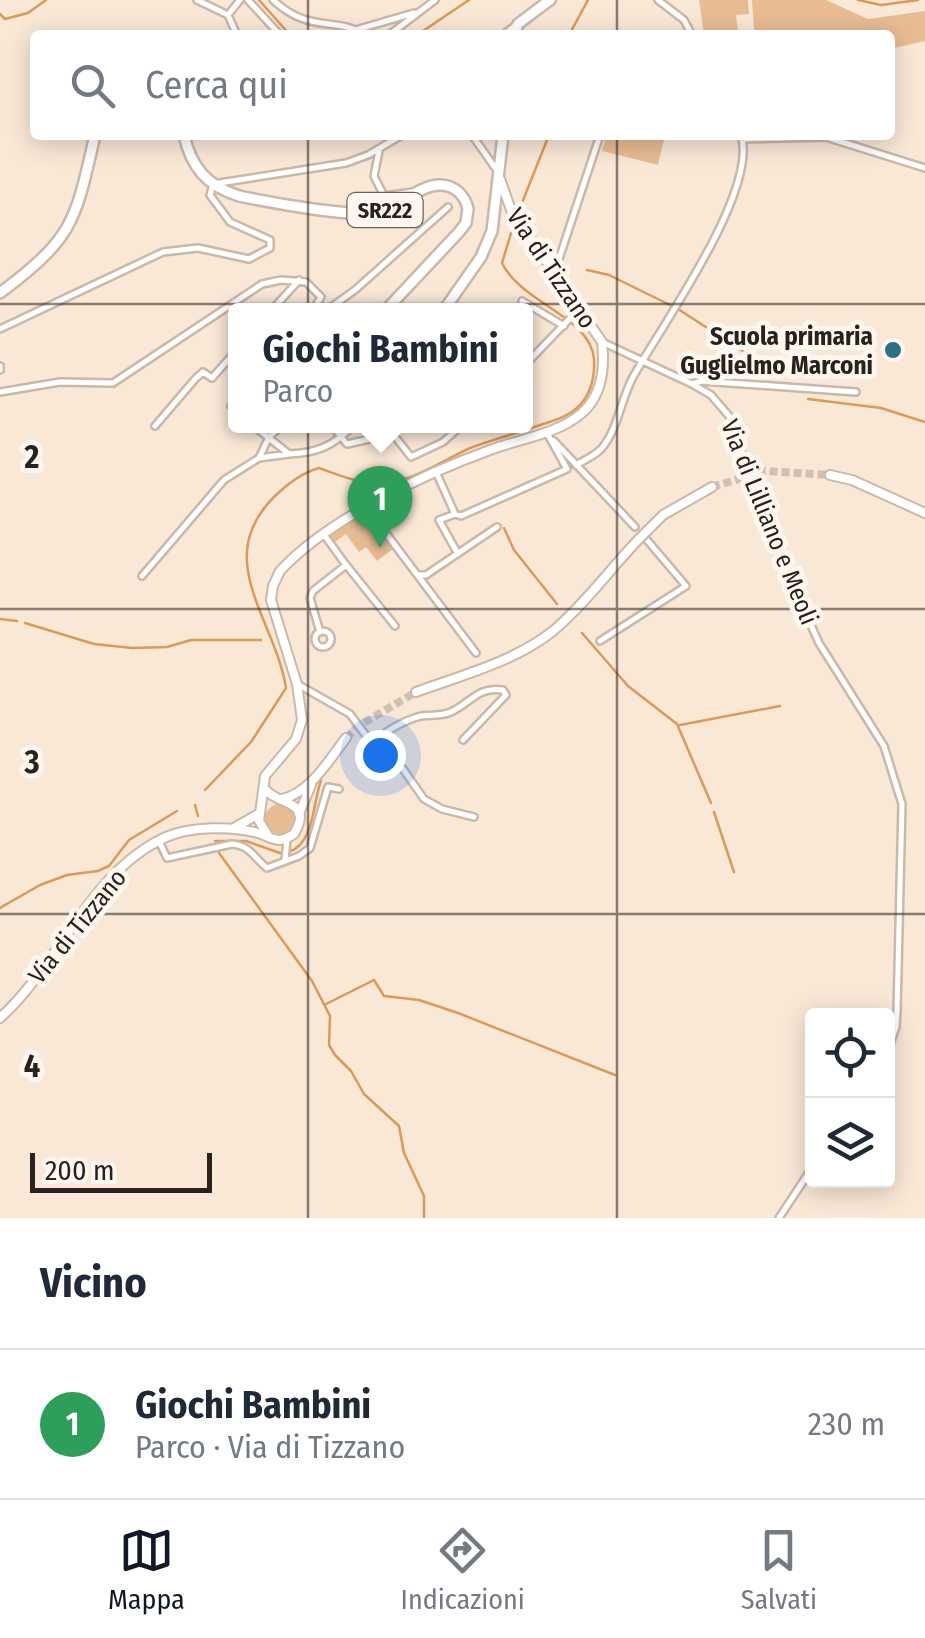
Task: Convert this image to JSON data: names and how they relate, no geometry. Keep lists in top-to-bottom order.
{
  "streets": {
    "main road": ["SR222", "Via di Tizzano"],
    "street": ["Via di Lilliano e Meoli"]
  },
  "crossings": [
    ["Via di Tizzano", "Via di Lilliano e Meoli"]
  ],
  "places": ["Scuola primaria Guglielmo Marconi"],
  "scale_bar": "200 m",
  "page": {
    "search": "Cerca qui",
    "popup": ["Giochi Bambini", "Parco"],
    "pins": "1",
    "scale": "200 m",
    "heading": "Vicino",
    "list": [
      {
        "mark": "1",
        "name": "Giochi Bambini",
        "note": "Parco · Via di Tizzano",
        "value": "230 m"
      }
    ],
    "nav": ["Mappa", "Indicazioni", "Salvati"]
  },
  "grid": {
    "rows": ["2", "3", "4"]
  }
}
